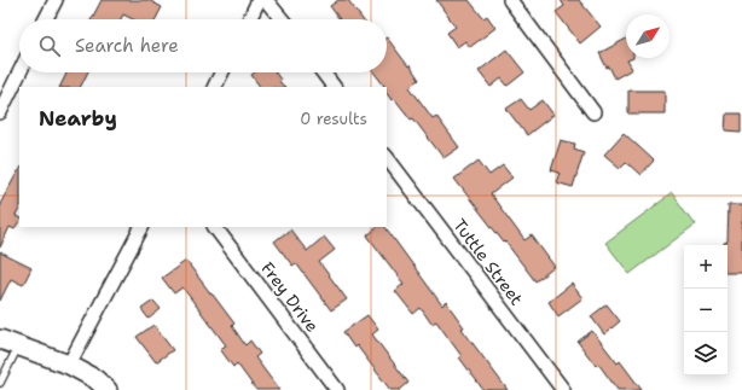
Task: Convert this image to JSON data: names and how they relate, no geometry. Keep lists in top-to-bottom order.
{
  "streets": {
    "street": ["Tuttle Street", "Frey Drive"]
  },
  "north": "top right",
  "page": {
    "search": "Search here",
    "heading": ["Nearby", "0 results"],
    "map_buttons": ["+", "−"]
  }
}
